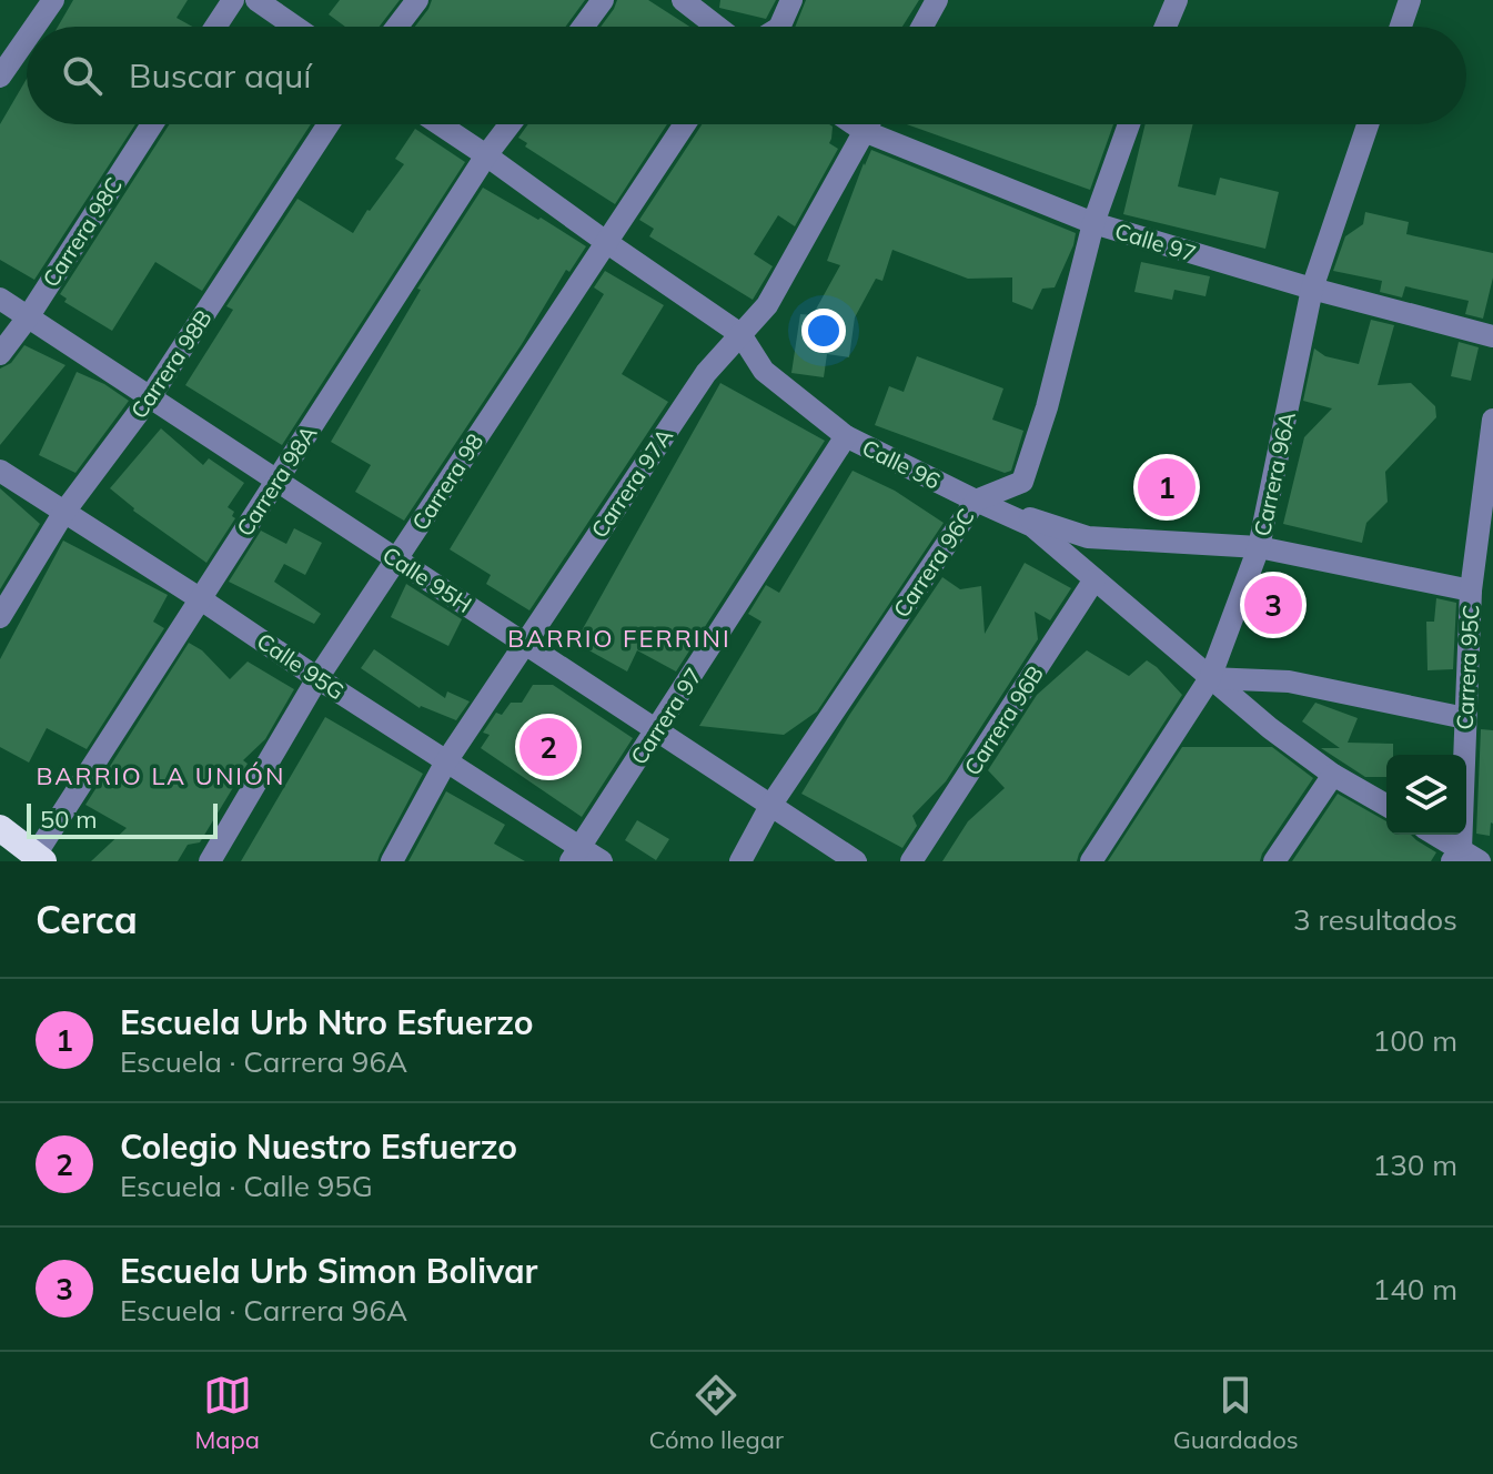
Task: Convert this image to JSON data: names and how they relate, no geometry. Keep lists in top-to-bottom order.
{
  "streets": {
    "street": [
      "Carrera 98C",
      "Calle 97",
      "Carrera 98B",
      "Calle 96",
      "Carrera 96A",
      "Carrera 98A",
      "Carrera 98",
      "Carrera 97A",
      "Carrera 96C",
      "Calle 95H",
      "Calle 95G",
      "Carrera 95C",
      "Carrera 97",
      "Carrera 96B"
    ]
  },
  "crossings": [
    ["Carrera 98C", "Calle 95H"],
    ["Calle 97", "Carrera 96A"],
    ["Calle 97", "Carrera 97A"],
    ["Calle 97", "Carrera 96C"],
    ["Carrera 98B", "Calle 95H"],
    ["Carrera 98B", "Calle 95G"],
    ["Calle 96", "Carrera 96A"],
    ["Calle 96", "Carrera 98A"],
    ["Calle 96", "Carrera 98"],
    ["Calle 96", "Carrera 97A"],
    ["Calle 96", "Carrera 96C"],
    ["Calle 96", "Carrera 97"],
    ["Calle 96", "Carrera 96B"],
    ["Carrera 98A", "Calle 95H"],
    ["Carrera 98A", "Calle 95G"],
    ["Carrera 98", "Calle 95H"],
    ["Carrera 98", "Calle 95G"],
    ["Carrera 97A", "Calle 95H"],
    ["Carrera 97A", "Calle 95G"],
    ["Carrera 96C", "Calle 95H"],
    ["Calle 95H", "Carrera 97"],
    ["Calle 95G", "Carrera 97"]
  ],
  "districts": ["BARRIO FERRINI", "BARRIO LA UNIÓN"],
  "scale_bar": "50 m",
  "page": {
    "search": "Buscar aquí",
    "pins": ["1", "3", "2"],
    "scale": "50 m",
    "heading": ["Cerca", "3 resultados"],
    "list": [
      {
        "mark": "1",
        "name": "Escuela Urb Ntro Esfuerzo",
        "note": "Escuela · Carrera 96A",
        "value": "100 m"
      },
      {
        "mark": "2",
        "name": "Colegio Nuestro Esfuerzo",
        "note": "Escuela · Calle 95G",
        "value": "130 m"
      },
      {
        "mark": "3",
        "name": "Escuela Urb Simon Bolivar",
        "note": "Escuela · Carrera 96A",
        "value": "140 m"
      }
    ],
    "nav": ["Mapa", "Cómo llegar", "Guardados"]
  }
}
